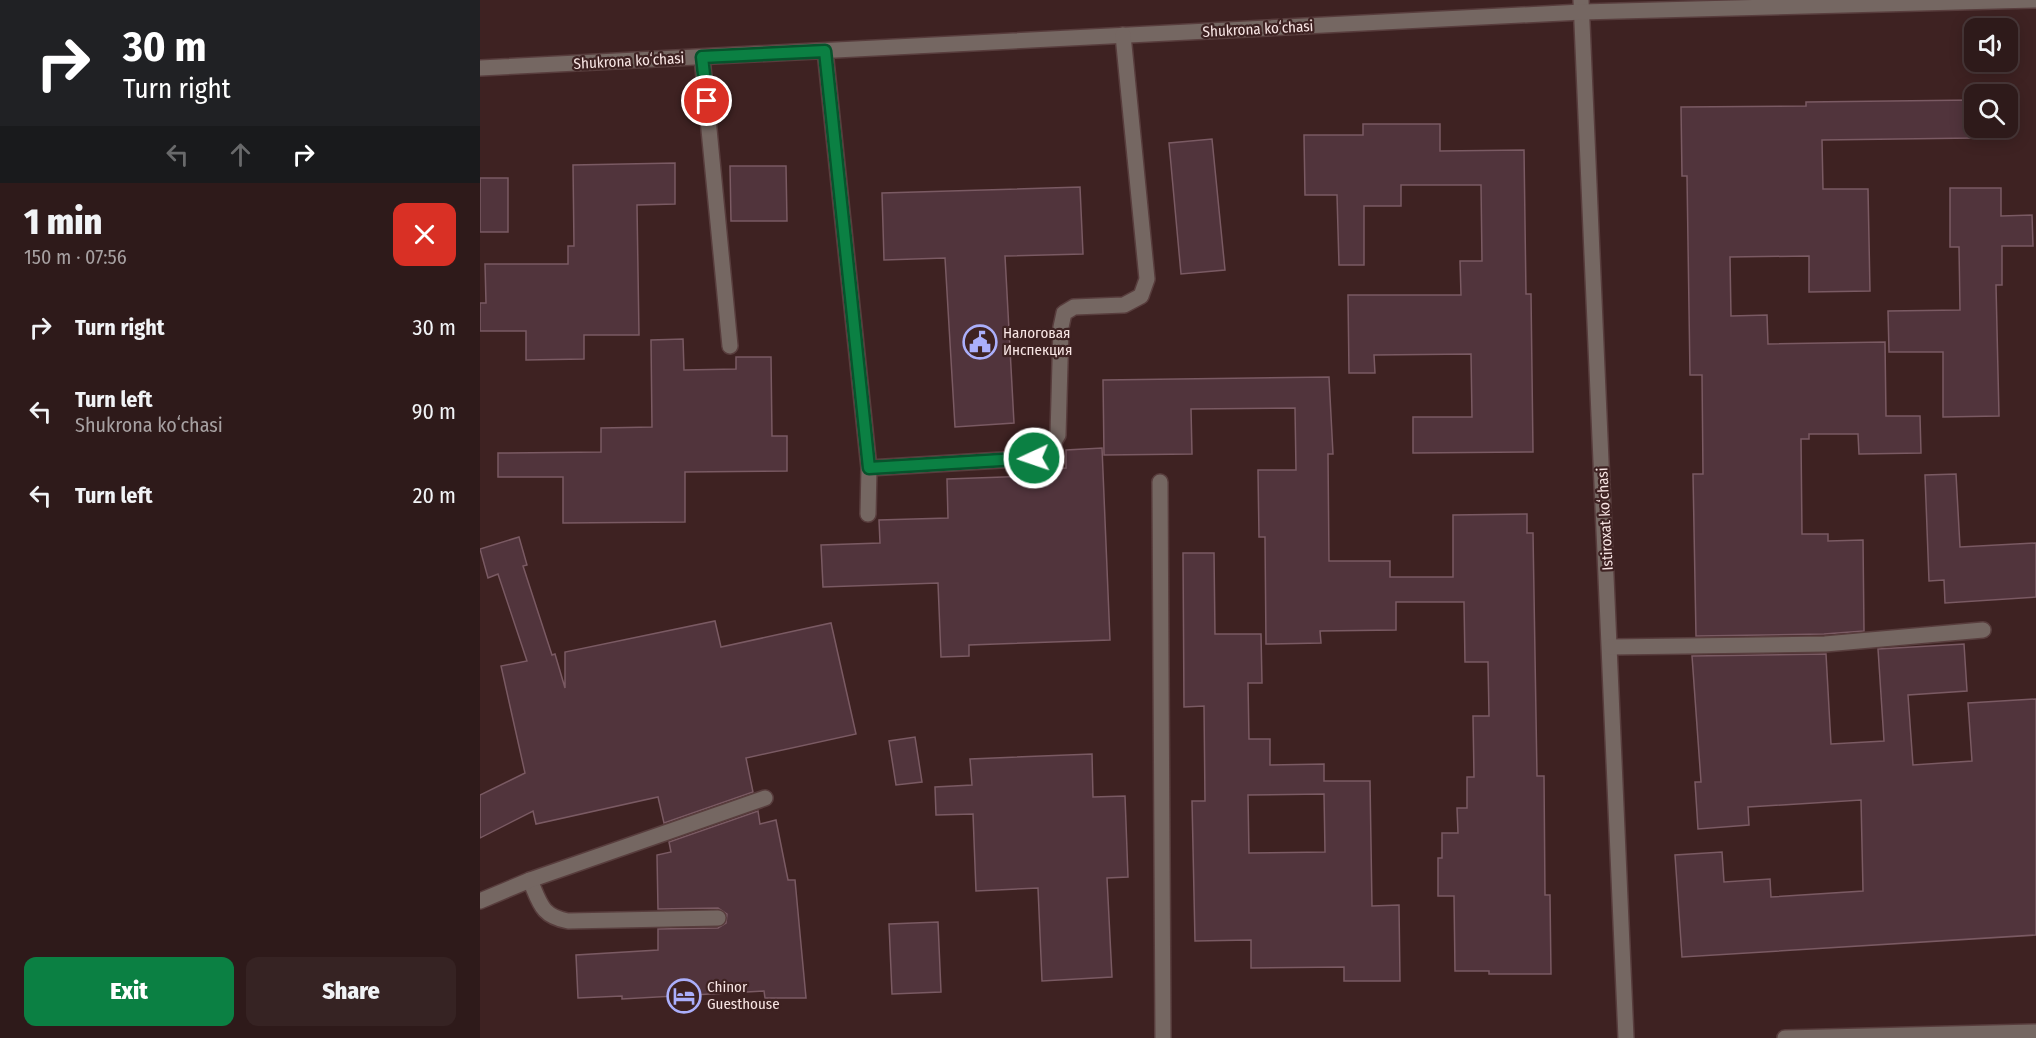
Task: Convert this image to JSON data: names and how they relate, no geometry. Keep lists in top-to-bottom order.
{
  "streets": {
    "street": ["Shukrona koʻchasi", "Istiroxat koʻchasi"]
  },
  "crossings": [
    ["Shukrona koʻchasi", "Istiroxat koʻchasi"]
  ],
  "places": {
    "public building": ["Налоговая Инспекция"],
    "hotel": ["Chinor Guesthouse"]
  },
  "page": {
    "turn": ["30 m", "Turn right"],
    "heading": ["1 min", "150 m · 07:56"],
    "list": [
      {
        "name": "Turn right",
        "value": "30 m"
      },
      {
        "name": "Turn left",
        "note": "Shukrona koʻchasi",
        "value": "90 m"
      },
      {
        "name": "Turn left",
        "value": "20 m"
      }
    ],
    "buttons": ["Exit", "Share"]
  }
}
